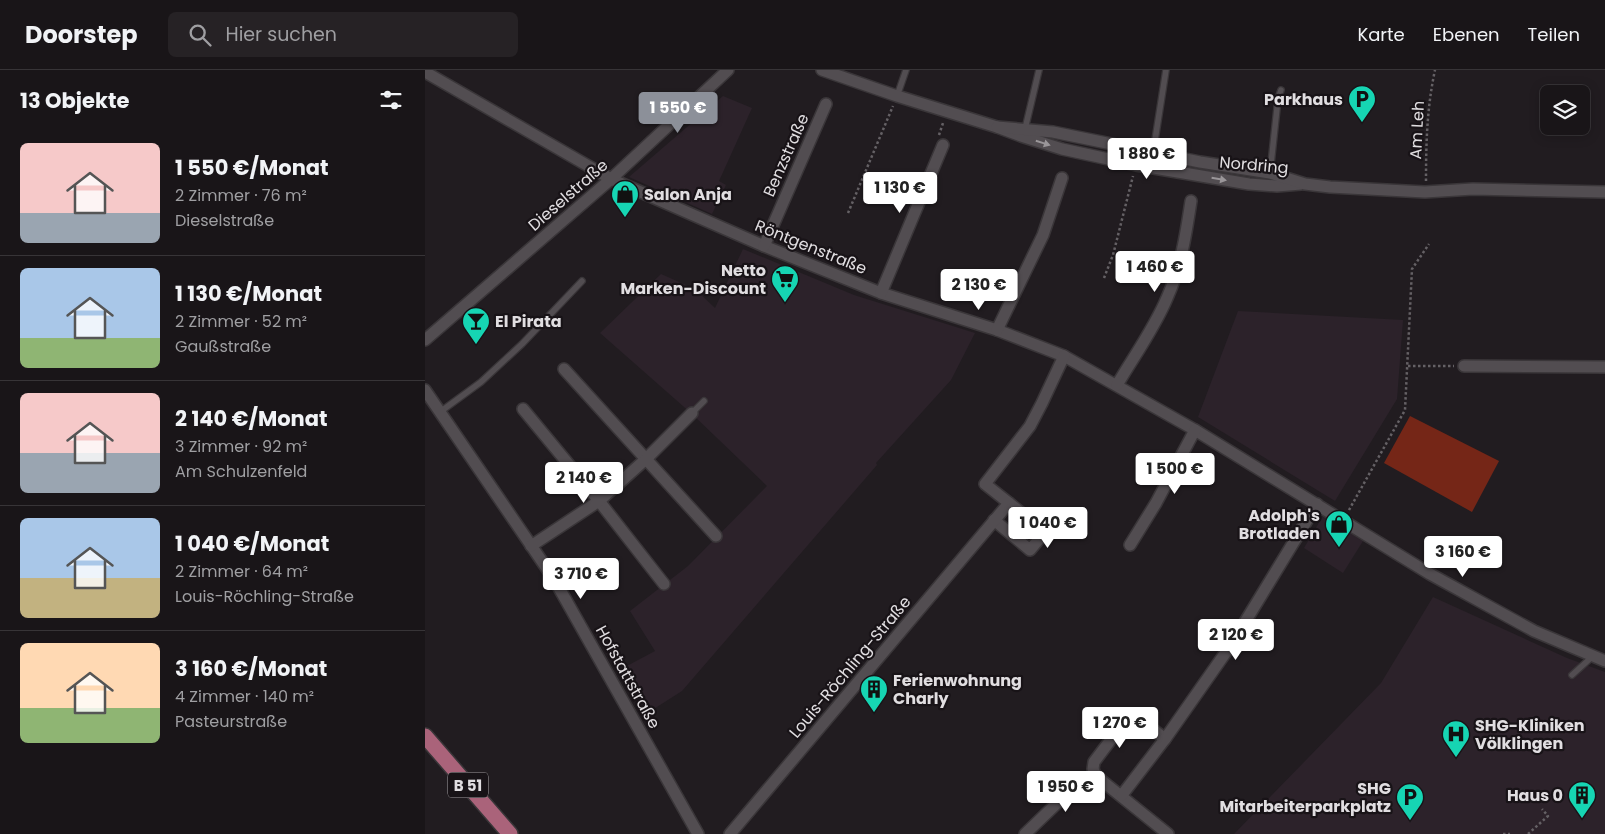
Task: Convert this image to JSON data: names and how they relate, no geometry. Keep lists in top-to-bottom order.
{
  "streets": {
    "main road": ["B 51"],
    "street": [
      "Benzstraße",
      "Nordring",
      "Dieselstraße",
      "Röntgenstraße",
      "Louis-Röchling-Straße",
      "Hofstattstraße"
    ],
    "path": ["Am Leh"]
  },
  "crossings": [
    ["Am Leh", "Nordring"],
    ["Benzstraße", "Röntgenstraße"],
    ["Dieselstraße", "Röntgenstraße"]
  ],
  "places": {
    "parking": ["Parkhaus", "SHG Mitarbeiterparkplatz"],
    "shop": ["Salon Anja", "Adolph's Brotladen"],
    "supermarket": ["Netto Marken-Discount"],
    "bar": ["El Pirata"],
    "building": ["Ferienwohnung Charly", "Haus 0"],
    "hospital": ["SHG-Kliniken Völklingen"]
  },
  "page": {
    "header": "Doorstep",
    "search": "Hier suchen",
    "nav": ["Karte", "Ebenen", "Teilen"],
    "heading": "13 Objekte",
    "price": [
      "1 550 €",
      "1 880 €",
      "1 130 €",
      "1 460 €",
      "2 130 €",
      "1 500 €",
      "2 140 €",
      "1 040 €",
      "3 160 €",
      "3 710 €",
      "2 120 €",
      "1 270 €",
      "1 950 €"
    ],
    "list": [
      {
        "name": "1 550 €/Monat",
        "note": "2 Zimmer · 76 m² · Dieselstraße"
      },
      {
        "name": "1 130 €/Monat",
        "note": "2 Zimmer · 52 m² · Gaußstraße"
      },
      {
        "name": "2 140 €/Monat",
        "note": "3 Zimmer · 92 m² · Am Schulzenfeld"
      },
      {
        "name": "1 040 €/Monat",
        "note": "2 Zimmer · 64 m² · Louis-Röchling-Straße"
      },
      {
        "name": "3 160 €/Monat",
        "note": "4 Zimmer · 140 m² · Pasteurstraße"
      }
    ]
  }
}
